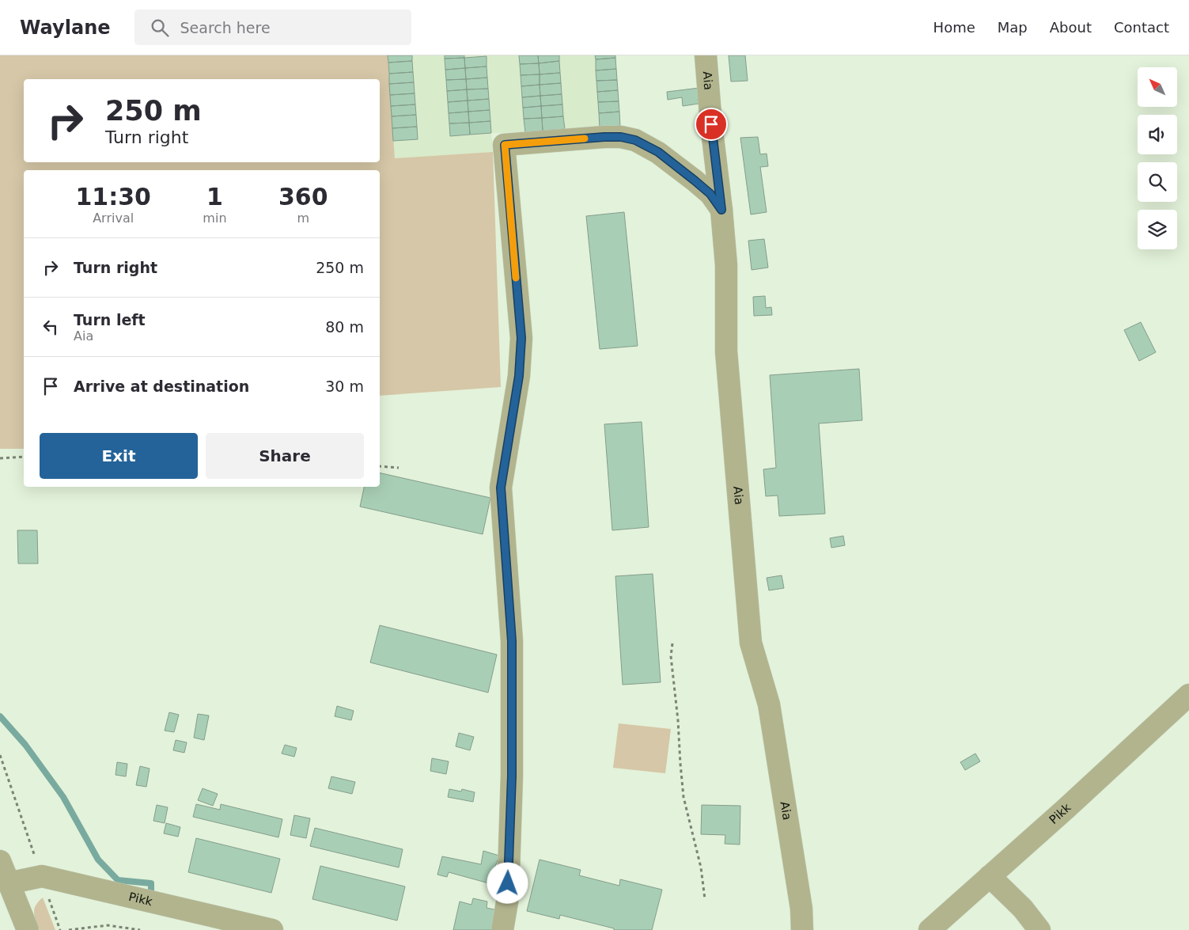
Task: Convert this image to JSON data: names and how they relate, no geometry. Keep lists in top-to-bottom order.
{
  "streets": {
    "street": ["Aia", "Pikk"]
  },
  "north": "top left",
  "page": {
    "header": "Waylane",
    "search": "Search here",
    "nav": [
      "Home",
      "Map",
      "About",
      "Contact"
    ],
    "turn": ["250 m", "Turn right"],
    "eta": [
      "11:30",
      "Arrival",
      "1",
      "min",
      "360",
      "m"
    ],
    "list": [
      {
        "name": "Turn right",
        "value": "250 m"
      },
      {
        "name": "Turn left",
        "note": "Aia",
        "value": "80 m"
      },
      {
        "name": "Arrive at destination",
        "value": "30 m"
      }
    ],
    "buttons": ["Exit", "Share"]
  }
}
